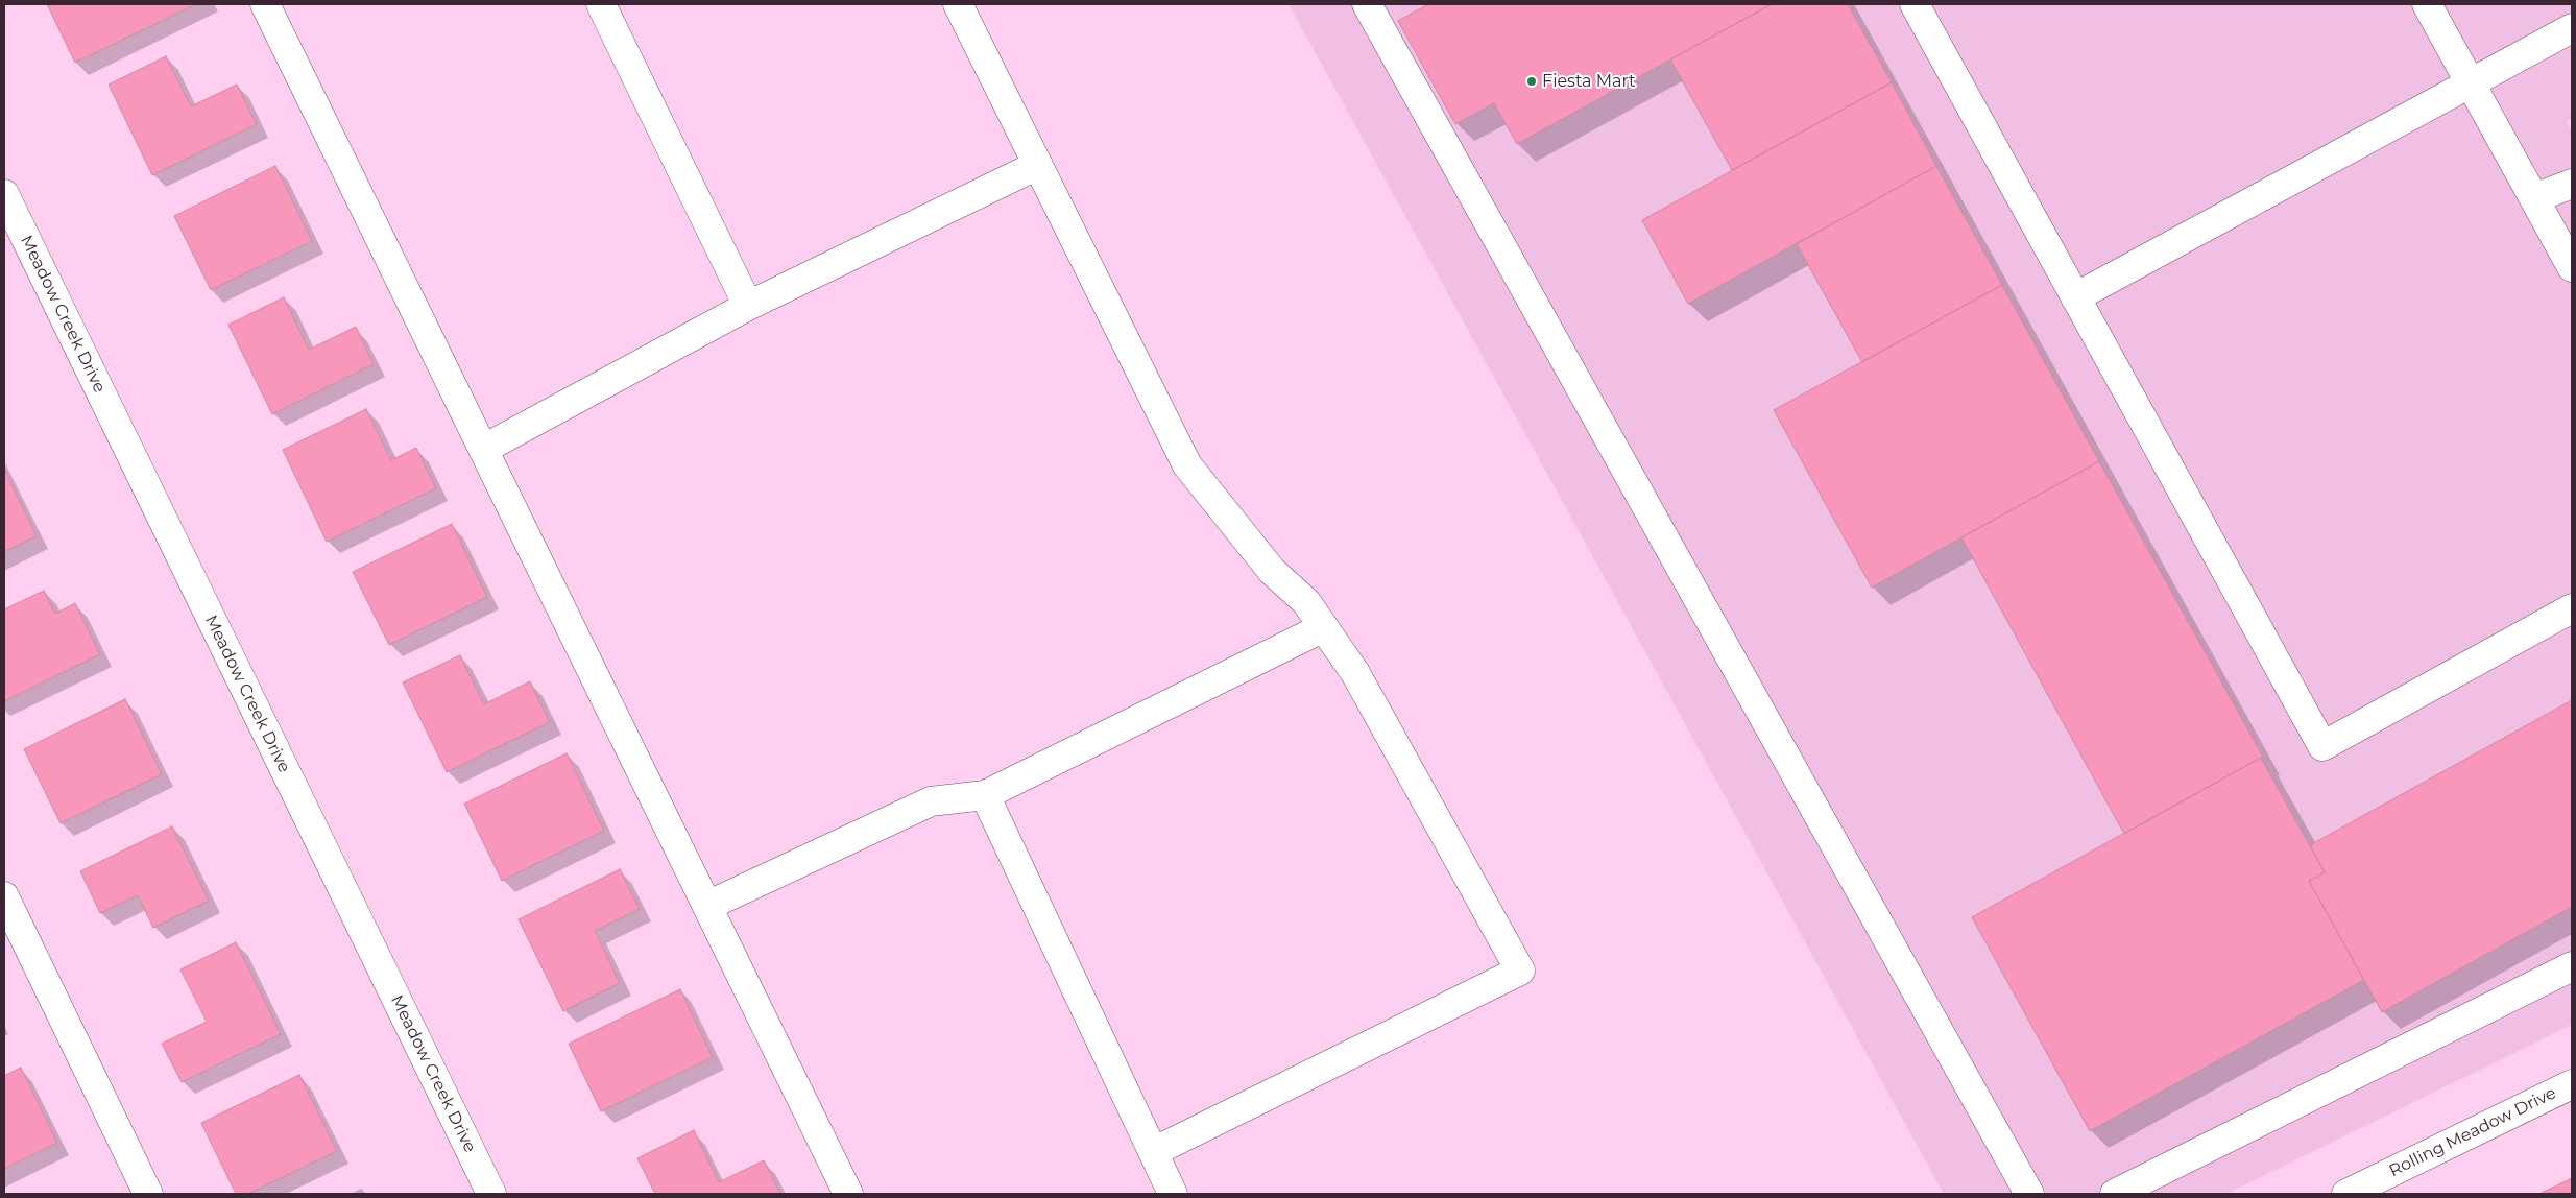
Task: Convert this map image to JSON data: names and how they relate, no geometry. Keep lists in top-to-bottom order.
{
  "streets": {
    "street": ["Meadow Creek Drive", "Rolling Meadow Drive"]
  },
  "places": ["Fiesta Mart"]
}
